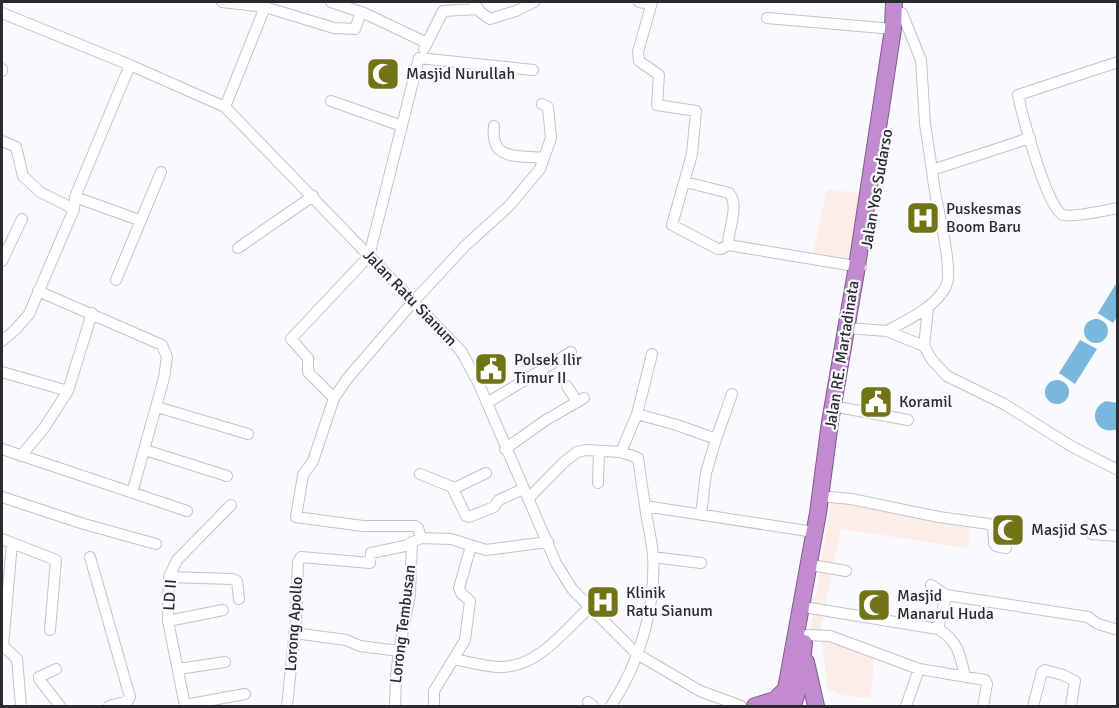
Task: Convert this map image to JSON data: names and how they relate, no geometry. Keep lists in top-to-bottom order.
{
  "streets": {
    "highway": ["Jalan Yos Sudarso", "Jalan RE. Martadinata"],
    "street": [
      "Jalan Ratu Sianum",
      "LD II",
      "Lorong Apollo",
      "Lorong Tembusan"
    ]
  },
  "crossings": [
    ["Jalan Yos Sudarso", "Jalan RE. Martadinata"],
    ["Lorong Apollo", "Lorong Tembusan"]
  ],
  "places": {
    "mosque": ["Masjid Nurullah", "Masjid SAS", "Masjid Manarul Huda"],
    "hospital": ["Puskesmas Boom Baru", "Klinik Ratu Sianum"],
    "public building": ["Polsek Ilir Timur II", "Koramil"]
  }
}
